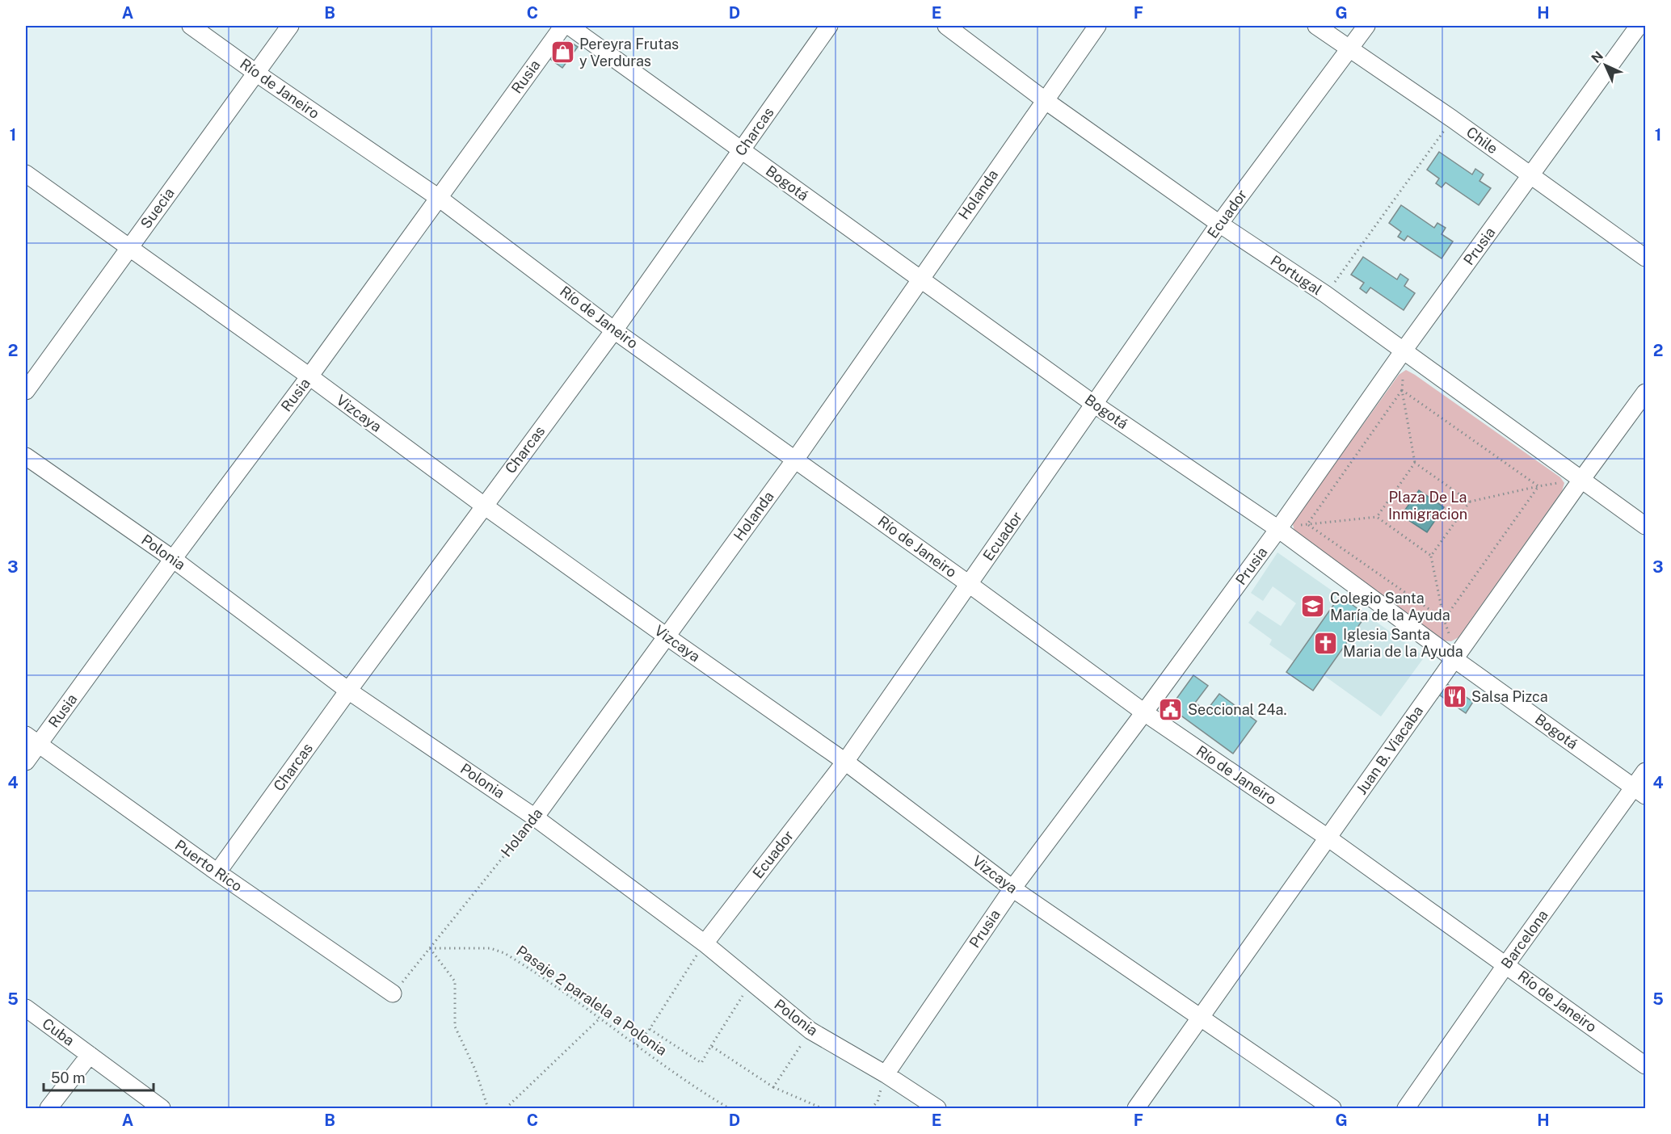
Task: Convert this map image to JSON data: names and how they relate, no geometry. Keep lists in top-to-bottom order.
{
  "streets": {
    "street": [
      "Rusia",
      "Río de Janeiro",
      "Charcas",
      "Chile",
      "Bogotá",
      "Holanda",
      "Suecia",
      "Ecuador",
      "Prusia",
      "Portugal",
      "Vizcaya",
      "Polonia",
      "Juan B. Viacaba",
      "Puerto Rico",
      "Barcelona",
      "Cuba"
    ],
    "path": ["Pasaje 2 paralela a Polonia"]
  },
  "crossings": [
    ["Rusia", "Río de Janeiro"],
    ["Rusia", "Vizcaya"],
    ["Rusia", "Polonia"],
    ["Rusia", "Puerto Rico"],
    ["Río de Janeiro", "Charcas"],
    ["Río de Janeiro", "Holanda"],
    ["Río de Janeiro", "Suecia"],
    ["Río de Janeiro", "Ecuador"],
    ["Río de Janeiro", "Prusia"],
    ["Río de Janeiro", "Juan B. Viacaba"],
    ["Río de Janeiro", "Barcelona"],
    ["Charcas", "Bogotá"],
    ["Charcas", "Vizcaya"],
    ["Charcas", "Polonia"],
    ["Charcas", "Puerto Rico"],
    ["Chile", "Ecuador"],
    ["Chile", "Prusia"],
    ["Bogotá", "Holanda"],
    ["Bogotá", "Ecuador"],
    ["Bogotá", "Prusia"],
    ["Bogotá", "Juan B. Viacaba"],
    ["Bogotá", "Barcelona"],
    ["Holanda", "Portugal"],
    ["Holanda", "Vizcaya"],
    ["Holanda", "Polonia"],
    ["Holanda", "Puerto Rico"],
    ["Holanda", "Pasaje 2 paralela a Polonia"],
    ["Suecia", "Vizcaya"],
    ["Ecuador", "Portugal"],
    ["Ecuador", "Vizcaya"],
    ["Ecuador", "Polonia"],
    ["Prusia", "Portugal"],
    ["Prusia", "Vizcaya"],
    ["Prusia", "Polonia"],
    ["Portugal", "Juan B. Viacaba"],
    ["Vizcaya", "Juan B. Viacaba"]
  ],
  "parks": ["Plaza De La Inmigracion"],
  "places": {
    "shop": ["Pereyra Frutas y Verduras"],
    "school or university": ["Colegio Santa María de la Ayuda"],
    "church": ["Iglesia Santa Maria de la Ayuda"],
    "restaurant": ["Salsa Pizca"],
    "public building": ["Seccional 24a."]
  },
  "scale_bar": "50 m",
  "north": "top left",
  "grid": {
    "columns": [
      "A",
      "B",
      "C",
      "D",
      "E",
      "F",
      "G",
      "H"
    ],
    "rows": [
      "1",
      "2",
      "3",
      "4",
      "5"
    ]
  }
}
